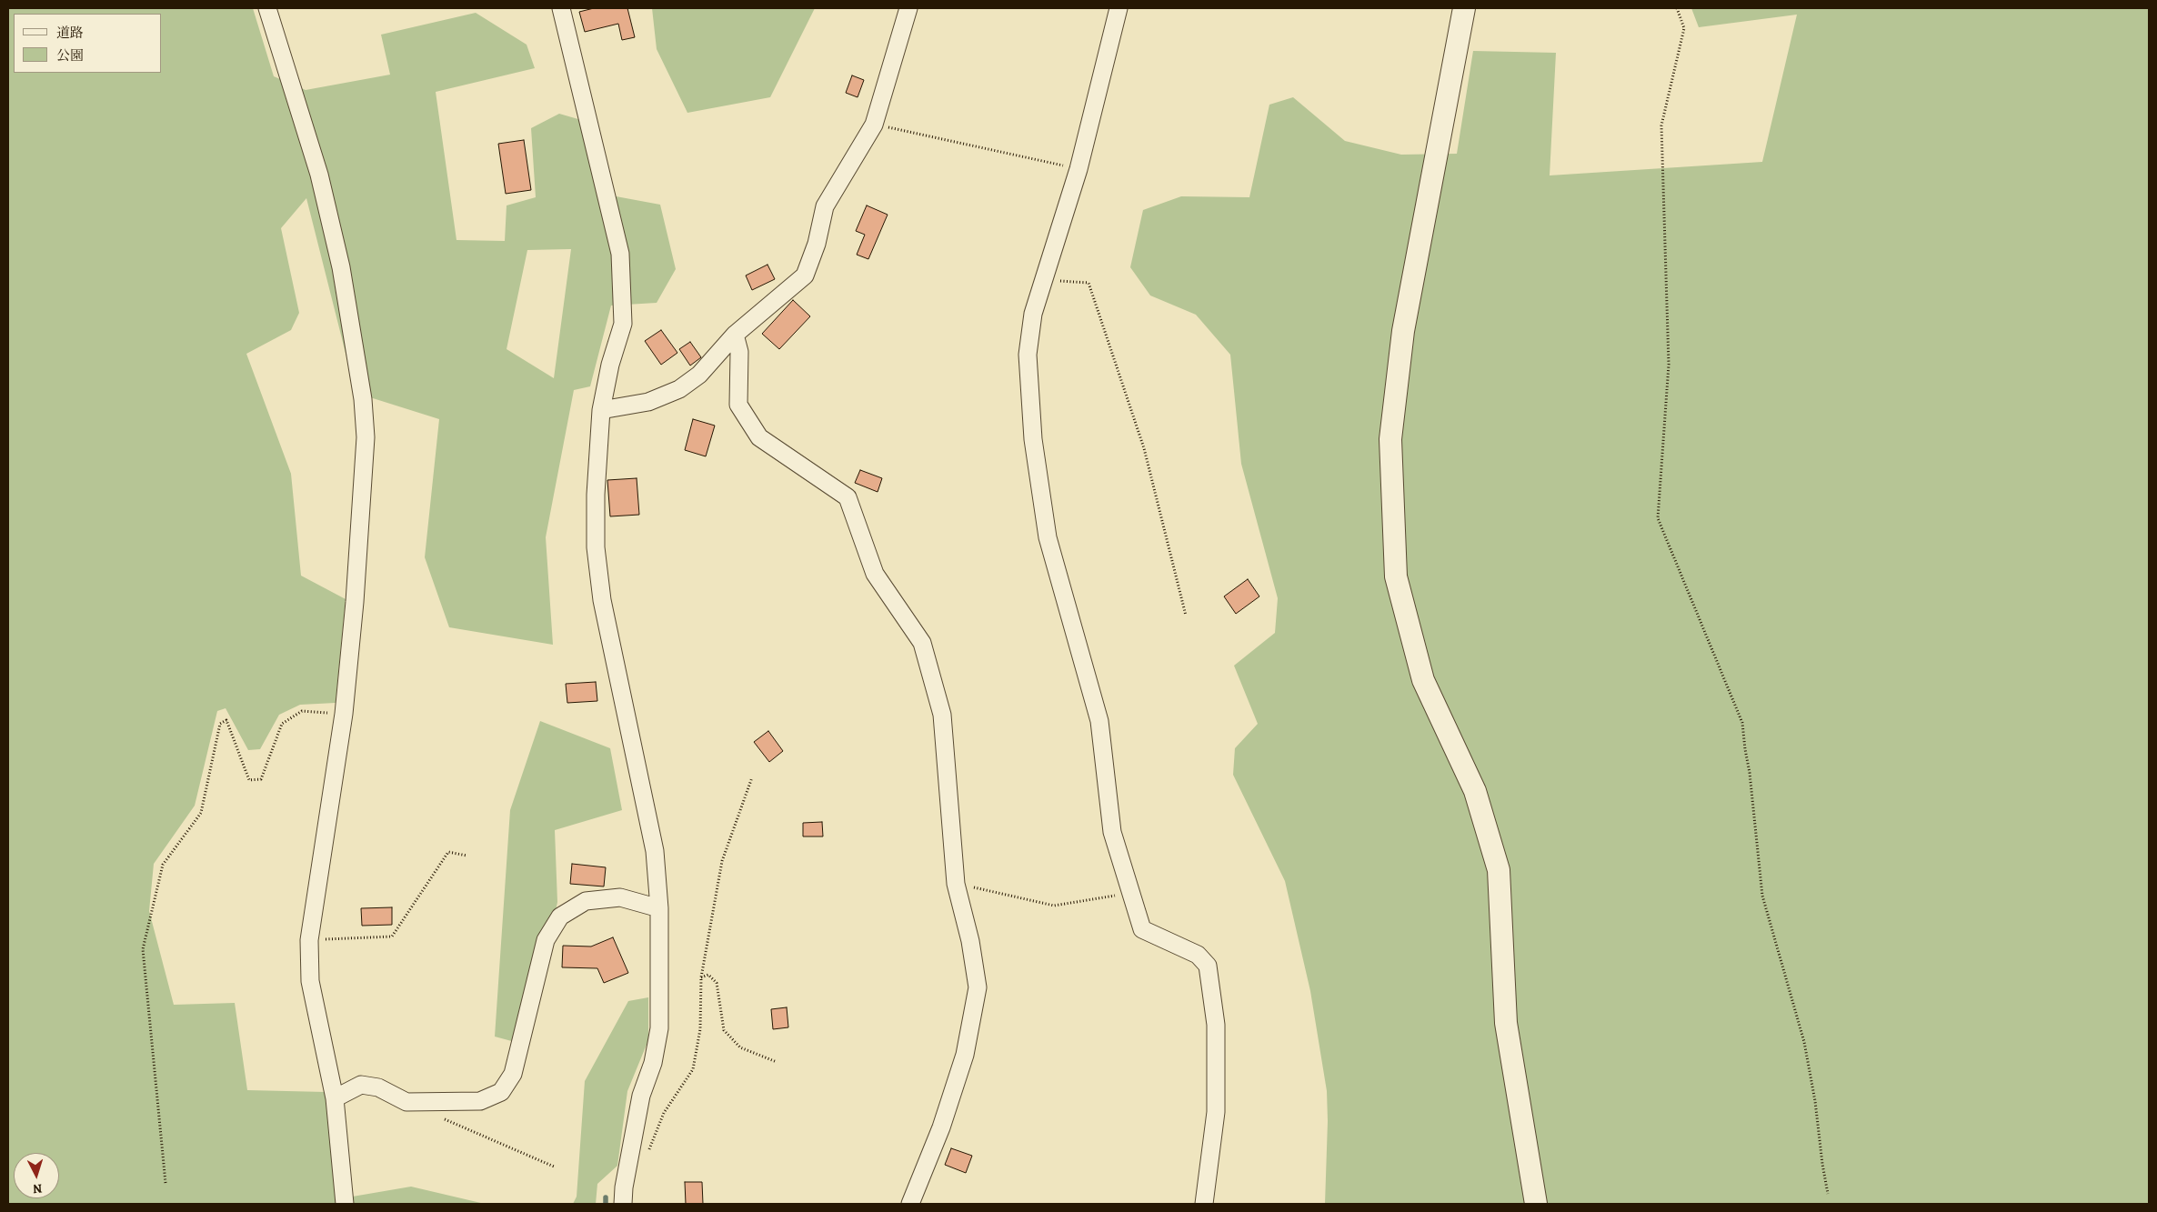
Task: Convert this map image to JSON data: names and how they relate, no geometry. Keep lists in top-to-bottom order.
{
  "legend": ["道路", "公園"],
  "north": "bottom"
}
